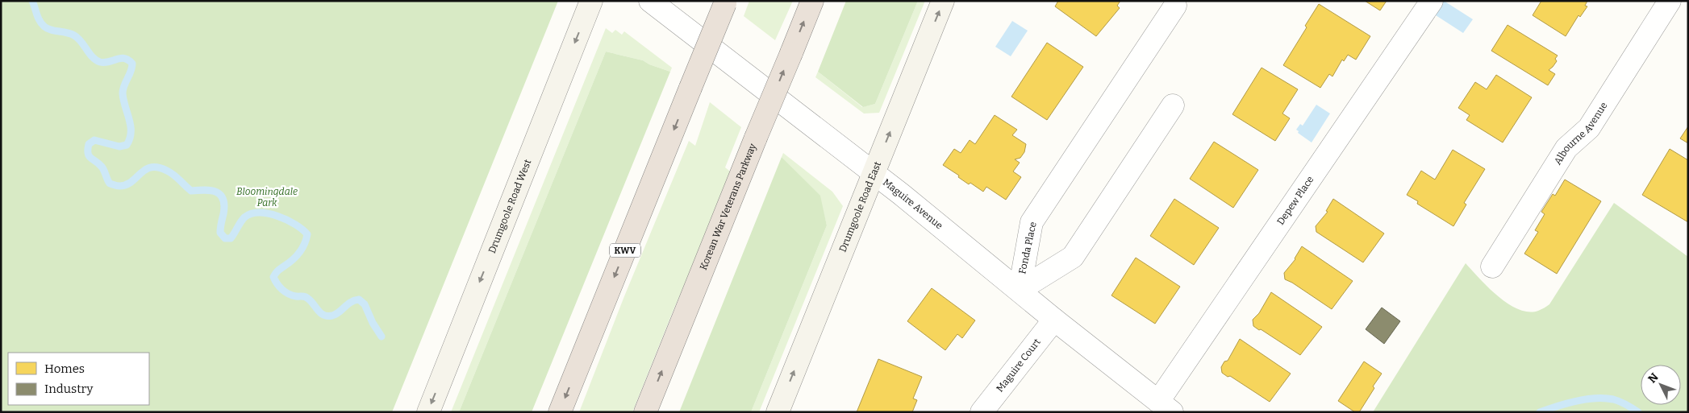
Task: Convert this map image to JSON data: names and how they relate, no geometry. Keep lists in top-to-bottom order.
{
  "streets": {
    "highway": ["Korean War Veterans Parkway", "KWV"],
    "main road": ["Drumgoole Road West", "Drumgoole Road East"],
    "street": [
      "Albourne Avenue",
      "Depew Place",
      "Maguire Avenue",
      "Fonda Place",
      "Maguire Court"
    ]
  },
  "crossings": [
    ["Depew Place", "Maguire Avenue"],
    ["Maguire Avenue", "Drumgoole Road East"],
    ["Maguire Avenue", "Fonda Place"],
    ["Maguire Avenue", "Maguire Court"]
  ],
  "one_way": ["Drumgoole Road West", "Drumgoole Road East"],
  "parks": ["Bloomingdale Park"],
  "legend": ["Homes", "Industry"],
  "north": "top left"
}
